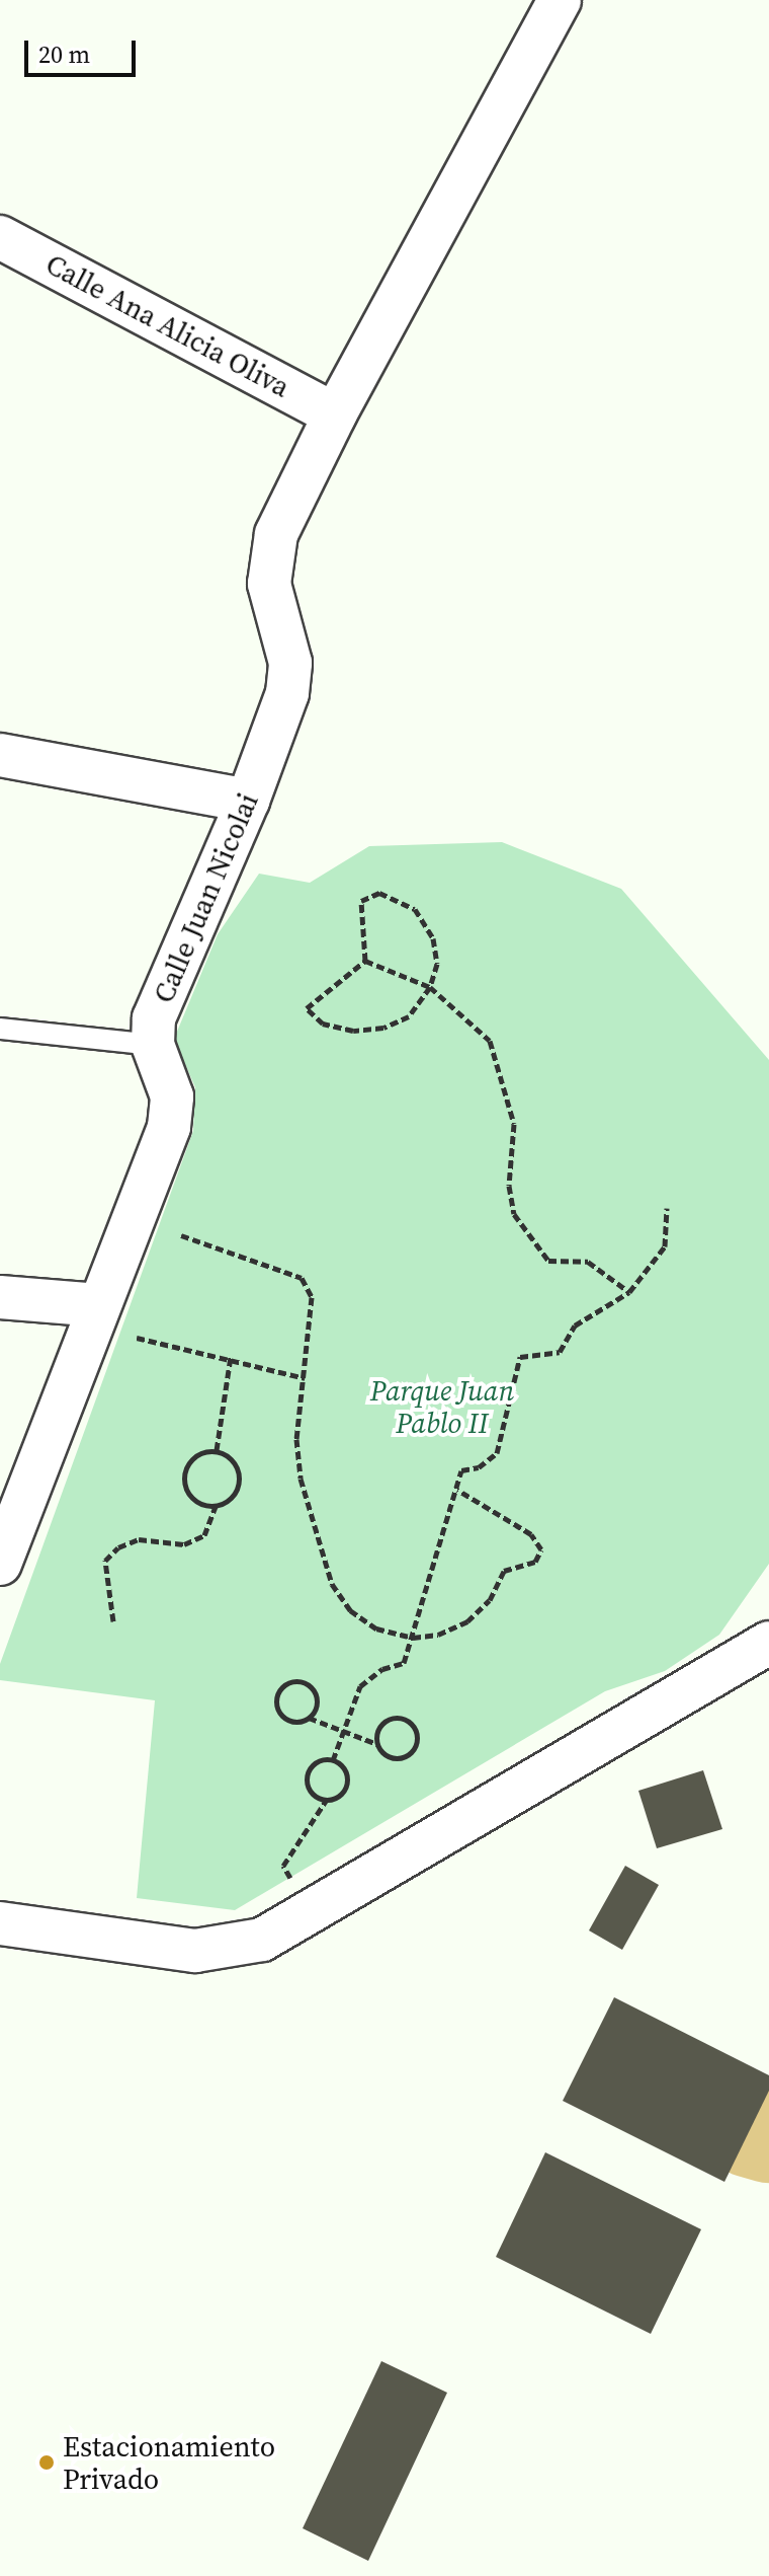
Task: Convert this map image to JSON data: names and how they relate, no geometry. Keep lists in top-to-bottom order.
{
  "streets": {
    "street": ["Calle Ana Alicia Oliva", "Calle Juan Nicolai"]
  },
  "crossings": [
    ["Calle Ana Alicia Oliva", "Calle Juan Nicolai"]
  ],
  "parks": ["Parque Juan Pablo II"],
  "places": ["Estacionamiento Privado"],
  "scale_bar": "20 m"
}
